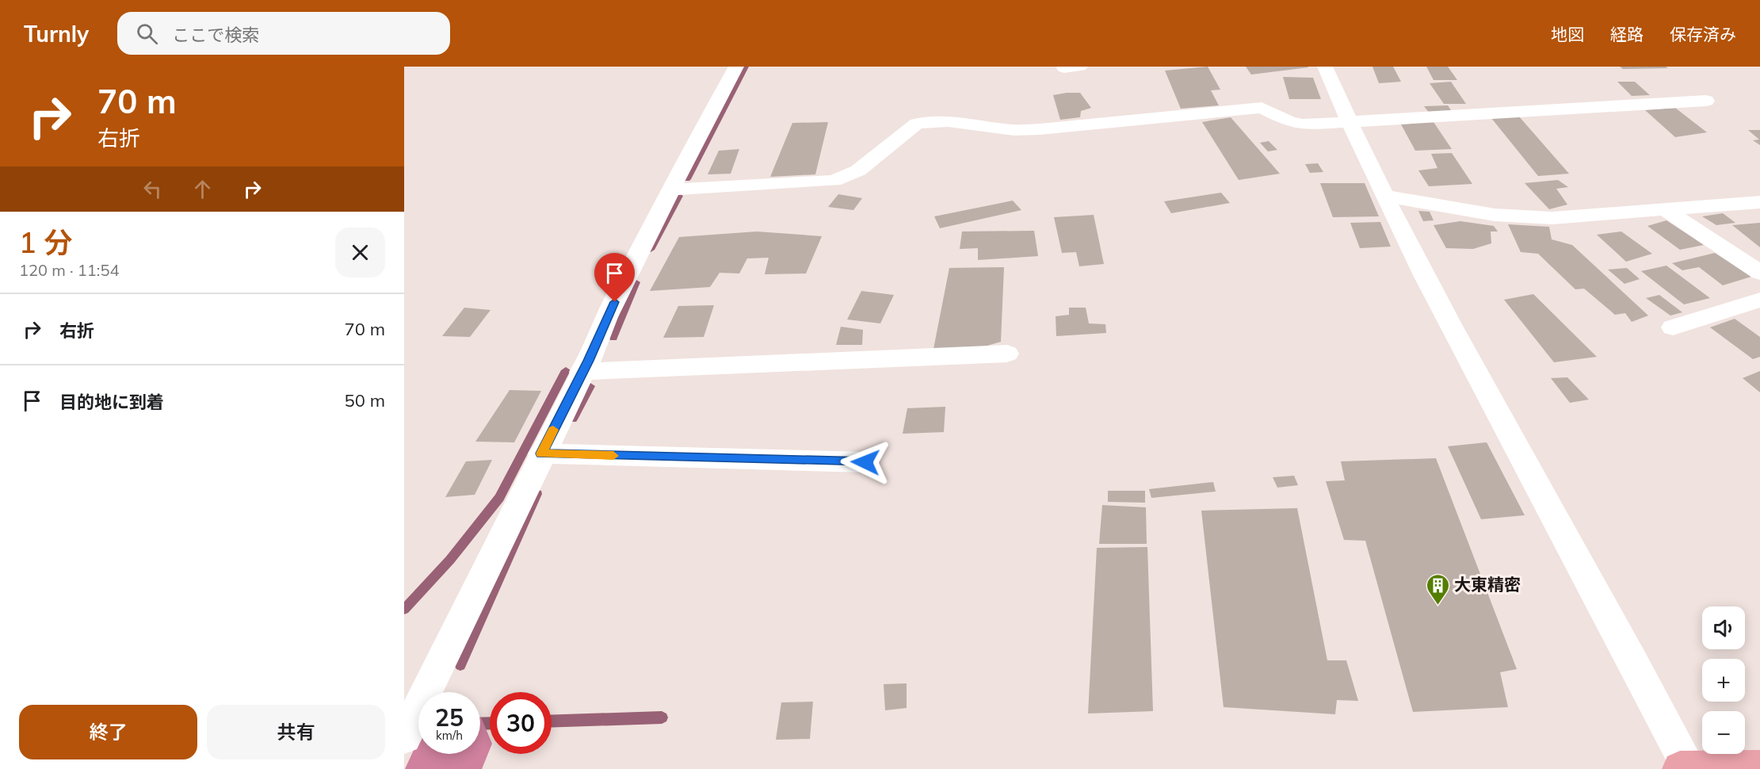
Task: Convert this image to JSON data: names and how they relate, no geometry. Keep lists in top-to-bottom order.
{
  "places": {
    "building": ["大東精密"]
  },
  "page": {
    "header": "Turnly",
    "search": "ここで検索",
    "nav": ["地図", "経路", "保存済み"],
    "turn": ["70 m", "右折"],
    "heading": ["1 分", "120 m · 11:54"],
    "list": [
      {
        "name": "右折",
        "value": "70 m"
      },
      {
        "name": "目的地に到着",
        "value": "50 m"
      }
    ],
    "map_buttons": ["+", "−"],
    "speed": "25 km/h",
    "limit": "30",
    "buttons": ["終了", "共有"]
  }
}
